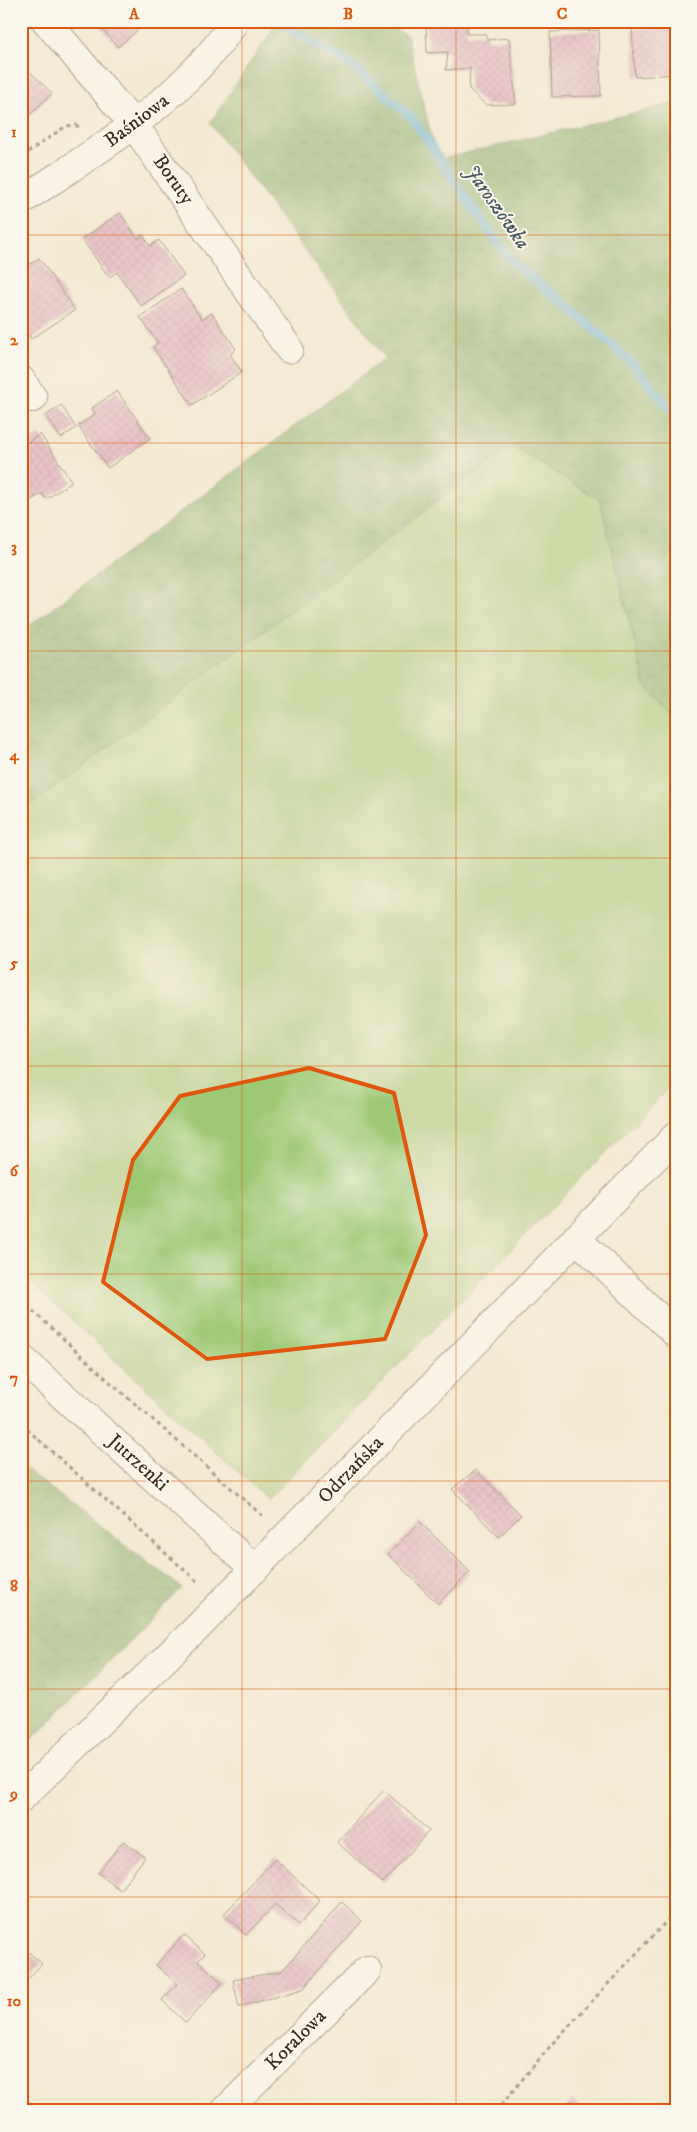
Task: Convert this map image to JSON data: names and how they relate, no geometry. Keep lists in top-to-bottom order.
{
  "streets": {
    "street": [
      "Baśniowa",
      "Boruty",
      "Jutrzenki",
      "Odrzańska",
      "Koralowa"
    ]
  },
  "crossings": [
    ["Baśniowa", "Boruty"],
    ["Jutrzenki", "Odrzańska"]
  ],
  "water": ["Jaroszówka"],
  "grid": {
    "columns": ["A", "B", "C"],
    "rows": [
      "1",
      "2",
      "3",
      "4",
      "5",
      "6",
      "7",
      "8",
      "9",
      "10"
    ]
  }
}
